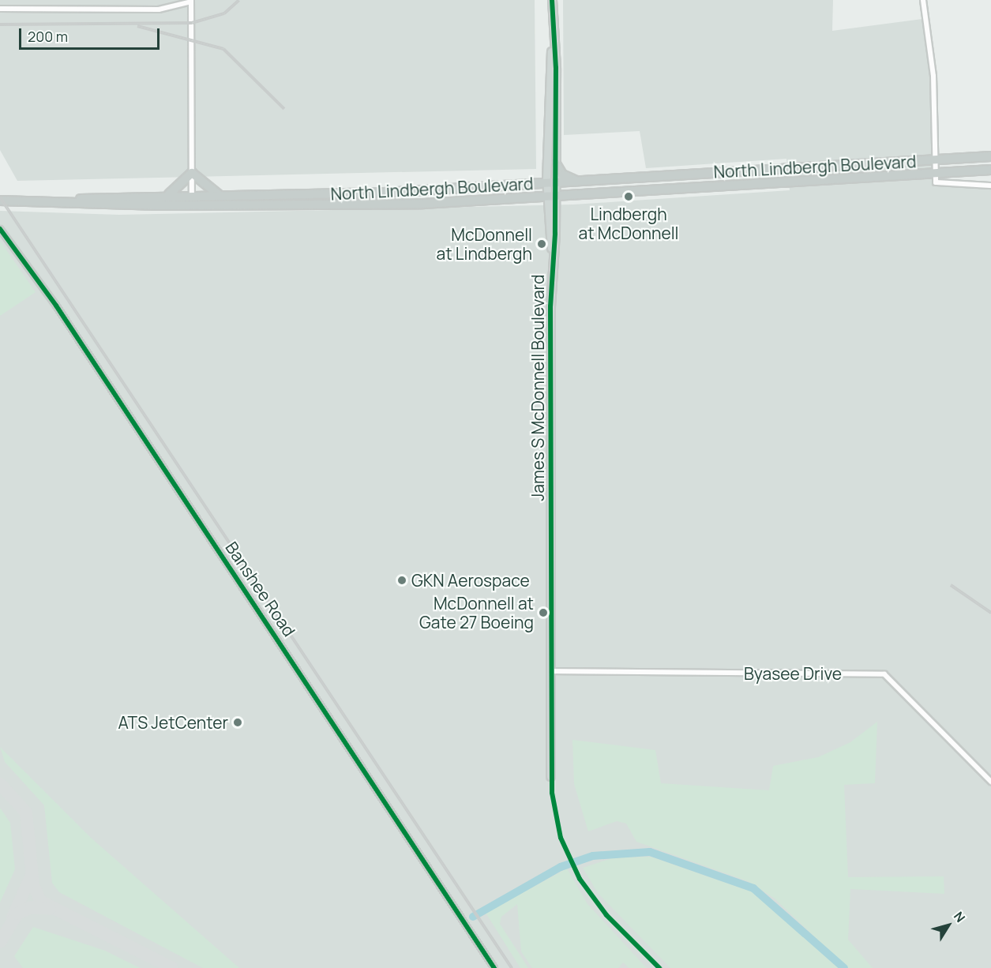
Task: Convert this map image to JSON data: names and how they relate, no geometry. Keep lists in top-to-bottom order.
{
  "streets": {
    "highway": ["North Lindbergh Boulevard"],
    "main road": ["James S McDonnell Boulevard"],
    "street": ["Banshee Road", "Byasee Drive"]
  },
  "crossings": [
    ["North Lindbergh Boulevard", "James S McDonnell Boulevard"],
    ["James S McDonnell Boulevard", "Byasee Drive"]
  ],
  "places": [
    "Lindbergh at McDonnell",
    "McDonnell at Lindbergh",
    "GKN Aerospace",
    "McDonnell at Gate 27 Boeing",
    "ATS JetCenter"
  ],
  "scale_bar": "200 m",
  "north": "top right"
}
